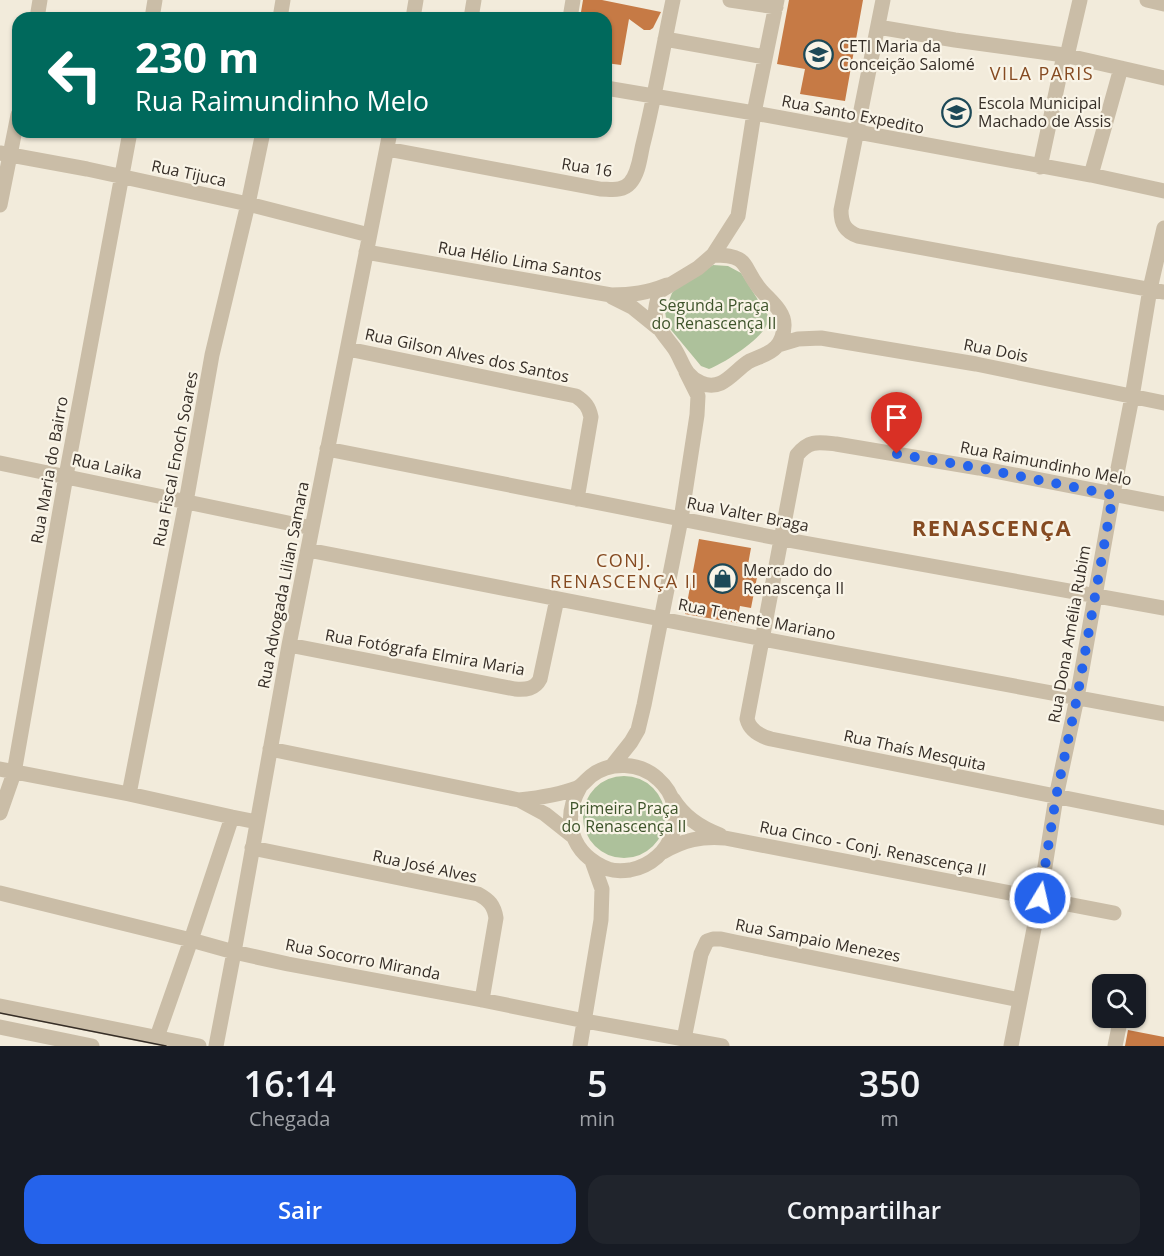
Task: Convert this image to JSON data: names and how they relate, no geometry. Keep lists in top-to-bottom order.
{
  "streets": {
    "street": [
      "Rua Santo Expedito",
      "Rua 16",
      "Rua Tijuca",
      "Rua Hélio Lima Santos",
      "Rua Dois",
      "Rua Gilson Alves dos Santos",
      "Rua Fiscal Enoch Soares",
      "Rua Raimundinho Melo",
      "Rua Laika",
      "Rua Maria do Bairro",
      "Rua Valter Braga",
      "Rua Advogada Lilian Samara",
      "Rua Tenente Mariano",
      "Rua Dona Amélia Rubim",
      "Rua Fotógrafa Elmira Maria",
      "Rua Thaís Mesquita",
      "Rua Cinco - Conj. Renascença II",
      "Rua José Alves",
      "Rua Sampaio Menezes",
      "Rua Socorro Miranda"
    ]
  },
  "crossings": [
    ["Rua Santo Expedito", "Rua 16"],
    ["Rua 16", "Rua Advogada Lilian Samara"],
    ["Rua Tijuca", "Rua Fiscal Enoch Soares"],
    ["Rua Tijuca", "Rua Maria do Bairro"],
    ["Rua Tijuca", "Rua Advogada Lilian Samara"],
    ["Rua Hélio Lima Santos", "Rua Advogada Lilian Samara"],
    ["Rua Dois", "Rua Dona Amélia Rubim"],
    ["Rua Gilson Alves dos Santos", "Rua Valter Braga"],
    ["Rua Gilson Alves dos Santos", "Rua Advogada Lilian Samara"],
    ["Rua Fiscal Enoch Soares", "Rua Laika"],
    ["Rua Raimundinho Melo", "Rua Valter Braga"],
    ["Rua Raimundinho Melo", "Rua Tenente Mariano"],
    ["Rua Raimundinho Melo", "Rua Dona Amélia Rubim"],
    ["Rua Raimundinho Melo", "Rua Thaís Mesquita"],
    ["Rua Laika", "Rua Maria do Bairro"],
    ["Rua Laika", "Rua Advogada Lilian Samara"],
    ["Rua Valter Braga", "Rua Advogada Lilian Samara"],
    ["Rua Valter Braga", "Rua Dona Amélia Rubim"],
    ["Rua Advogada Lilian Samara", "Rua Tenente Mariano"],
    ["Rua Advogada Lilian Samara", "Rua Fotógrafa Elmira Maria"],
    ["Rua Advogada Lilian Samara", "Rua José Alves"],
    ["Rua Advogada Lilian Samara", "Rua Socorro Miranda"],
    ["Rua Tenente Mariano", "Rua Dona Amélia Rubim"],
    ["Rua Tenente Mariano", "Rua Fotógrafa Elmira Maria"],
    ["Rua Tenente Mariano", "Rua Thaís Mesquita"],
    ["Rua Dona Amélia Rubim", "Rua Thaís Mesquita"],
    ["Rua Dona Amélia Rubim", "Rua Cinco - Conj. Renascença II"],
    ["Rua Dona Amélia Rubim", "Rua Sampaio Menezes"],
    ["Rua José Alves", "Rua Socorro Miranda"],
    ["Rua Sampaio Menezes", "Rua Socorro Miranda"]
  ],
  "districts": ["VILA PARIS", "RENASCENÇA", "CONJ. RENASCENÇA II"],
  "parks": ["Segunda Praça do Renascença II", "Primeira Praça do Renascença II"],
  "places": {
    "school or university": ["CETI Maria da Conceição Salomé", "Escola Municipal Machado de Assis"],
    "shop": ["Mercado do Renascença II"]
  },
  "page": {
    "turn": ["230 m", "Rua Raimundinho Melo"],
    "eta": [
      "16:14",
      "Chegada",
      "5",
      "min",
      "350",
      "m"
    ],
    "buttons": ["Sair", "Compartilhar"]
  }
}
